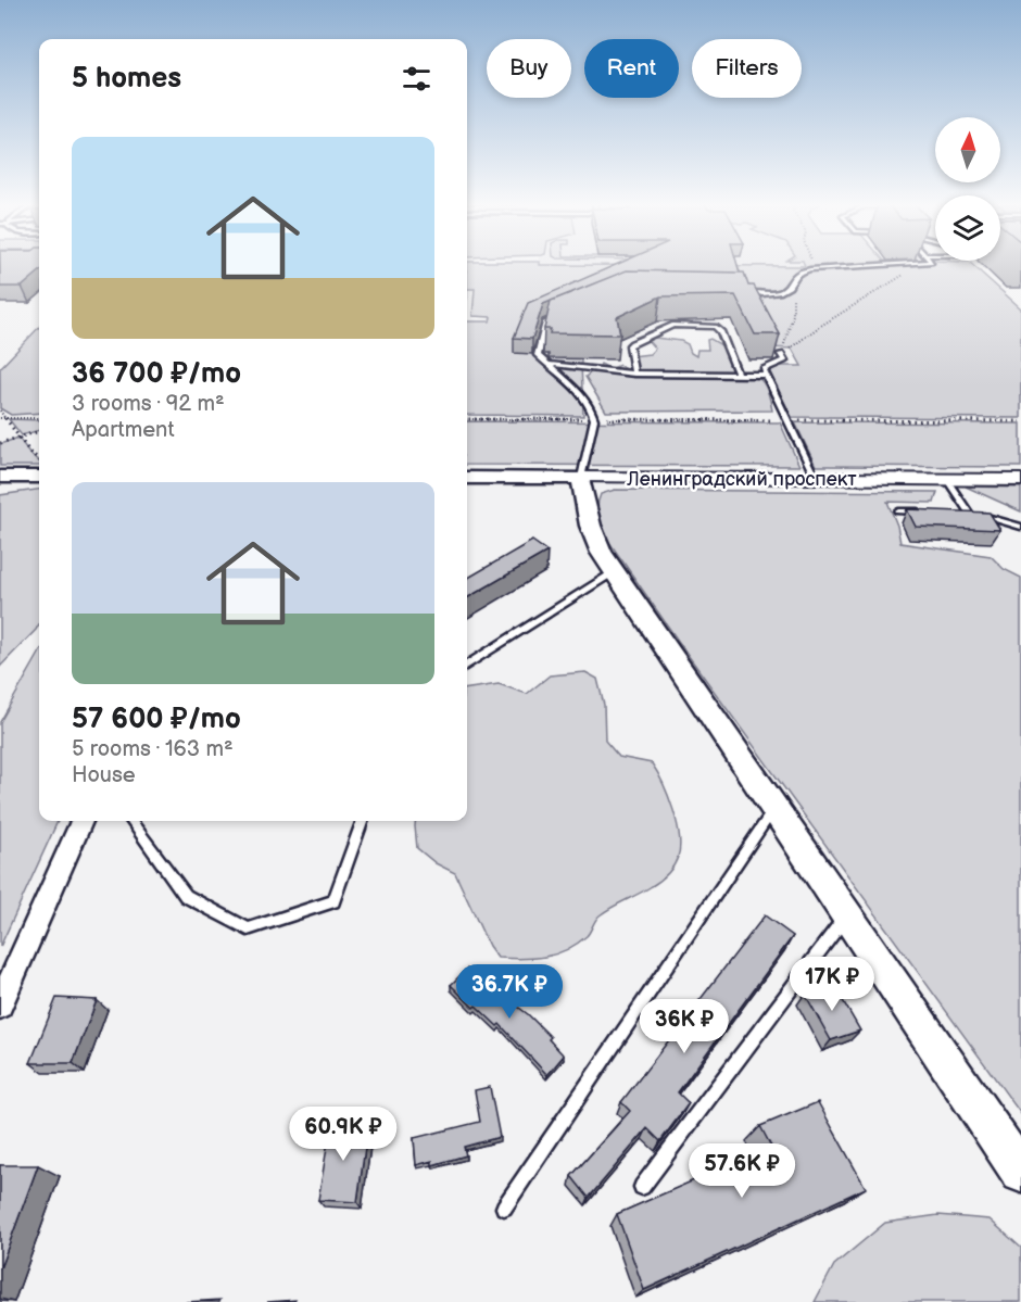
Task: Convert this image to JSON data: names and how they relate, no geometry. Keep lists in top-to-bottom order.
{
  "streets": {
    "main road": ["Ленинградский проспект"]
  },
  "north": "top",
  "page": {
    "chip": ["Buy", "Rent", "Filters"],
    "heading": "5 homes",
    "list": [
      {
        "name": "36 700 ₽/mo",
        "note": "3 rooms · 92 m² · Apartment"
      },
      {
        "name": "57 600 ₽/mo",
        "note": "5 rooms · 163 m² · House"
      }
    ],
    "price": [
      "17K ₽",
      "36.7K ₽",
      "36K ₽",
      "60.9K ₽",
      "57.6K ₽"
    ]
  }
}
